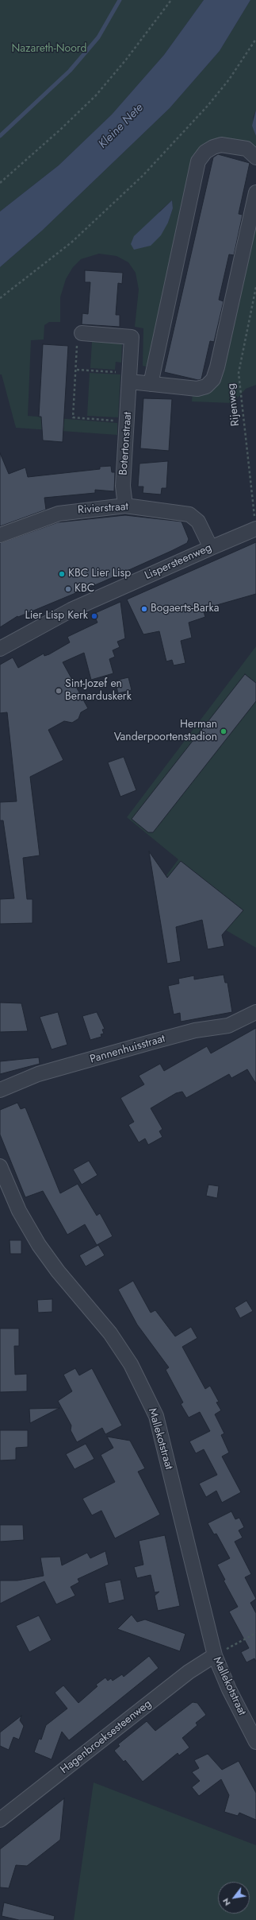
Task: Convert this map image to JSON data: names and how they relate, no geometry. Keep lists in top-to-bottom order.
{
  "streets": {
    "street": [
      "Botertonstraat",
      "Rivierstraat",
      "Lispersteenweg",
      "Pannenhuisstraat",
      "Mallekotstraat",
      "Hagenbroeksesteenweg"
    ],
    "path": ["Rijenweg"]
  },
  "crossings": [
    ["Rijenweg", "Lispersteenweg"],
    ["Botertonstraat", "Rivierstraat"],
    ["Rivierstraat", "Lispersteenweg"],
    ["Mallekotstraat", "Hagenbroeksesteenweg"]
  ],
  "water": ["Kleine Nete"],
  "parks": ["Nazareth-Noord"],
  "places": [
    "KBC Lier Lisp",
    "KBC",
    "Bogaerts-Barka",
    "Lier Lisp Kerk",
    "Sint-Jozef en Bernarduskerk",
    "Herman Vanderpoortenstadion"
  ],
  "north": "bottom left"
}
